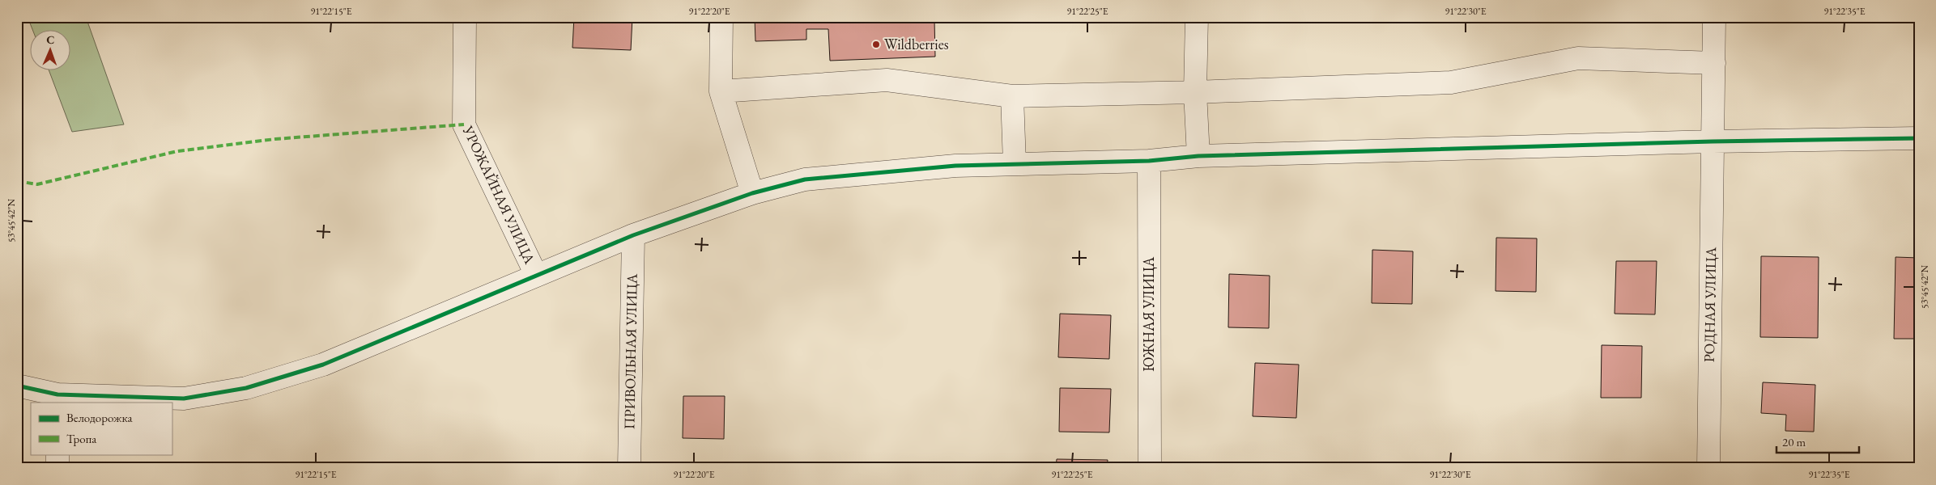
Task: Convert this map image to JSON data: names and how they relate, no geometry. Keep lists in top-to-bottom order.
{
  "streets": {
    "street": [
      "УРОЖАЙНАЯ УЛИЦА",
      "РОДНАЯ УЛИЦА",
      "ЮЖНАЯ УЛИЦА",
      "ПРИВОЛЬНАЯ УЛИЦА"
    ]
  },
  "places": ["Wildberries"],
  "legend": ["Велодорожка", "Тропа"],
  "scale_bar": "20 m",
  "north": "top",
  "coordinates": [
    "91°22'15\"E",
    "91°22'20\"E",
    "91°22'25\"E",
    "91°22'30\"E",
    "91°22'35\"E",
    "53°45'42\"N"
  ]
}
